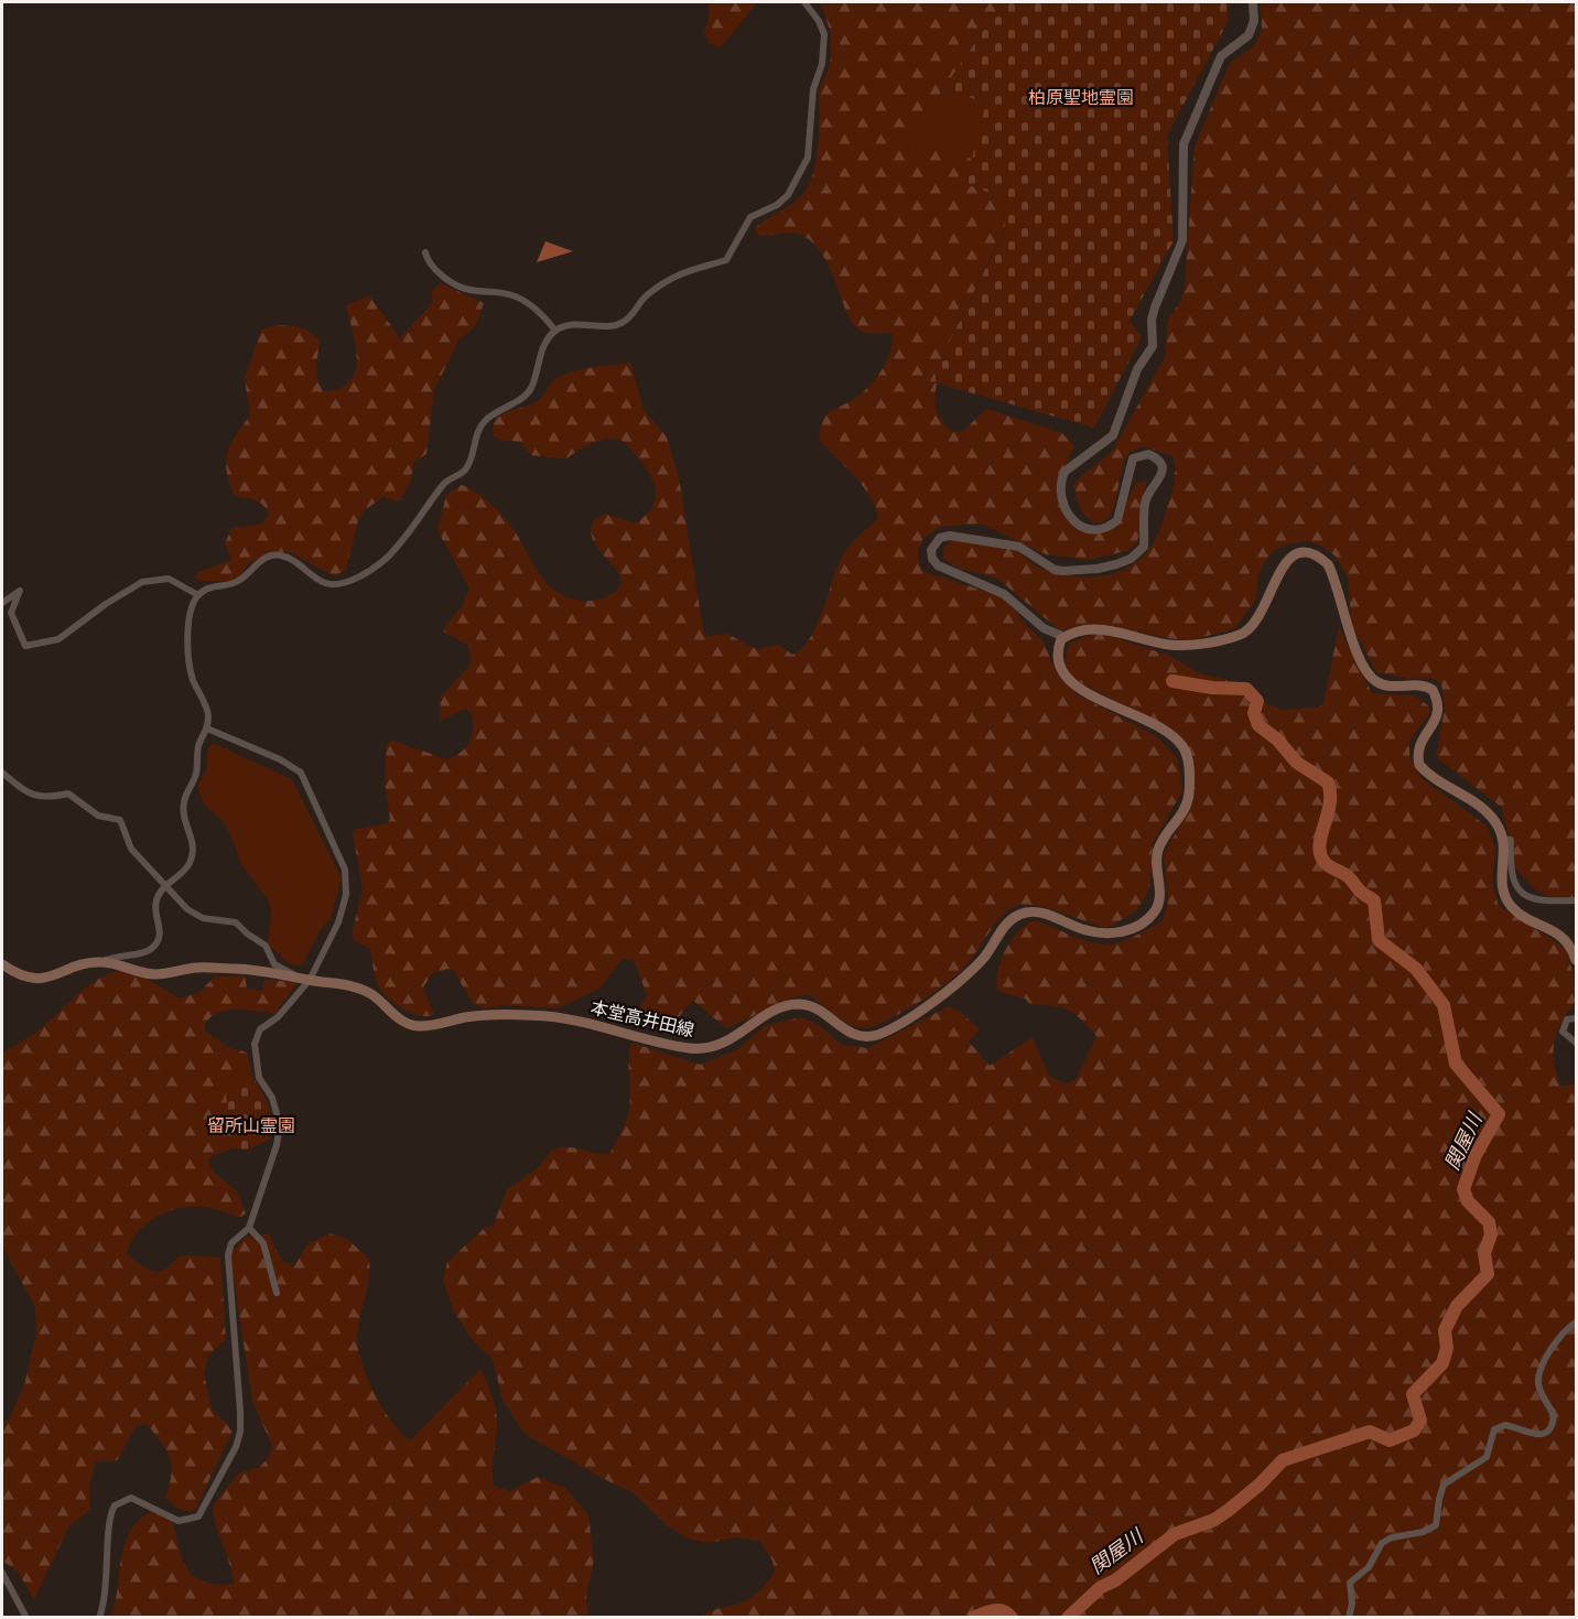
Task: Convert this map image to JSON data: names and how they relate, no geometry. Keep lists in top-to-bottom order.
{
  "streets": {
    "main road": ["本堂高井田線"]
  },
  "water": ["関屋川"],
  "parks": ["柏原聖地霊園", "留所山霊園"]
}
